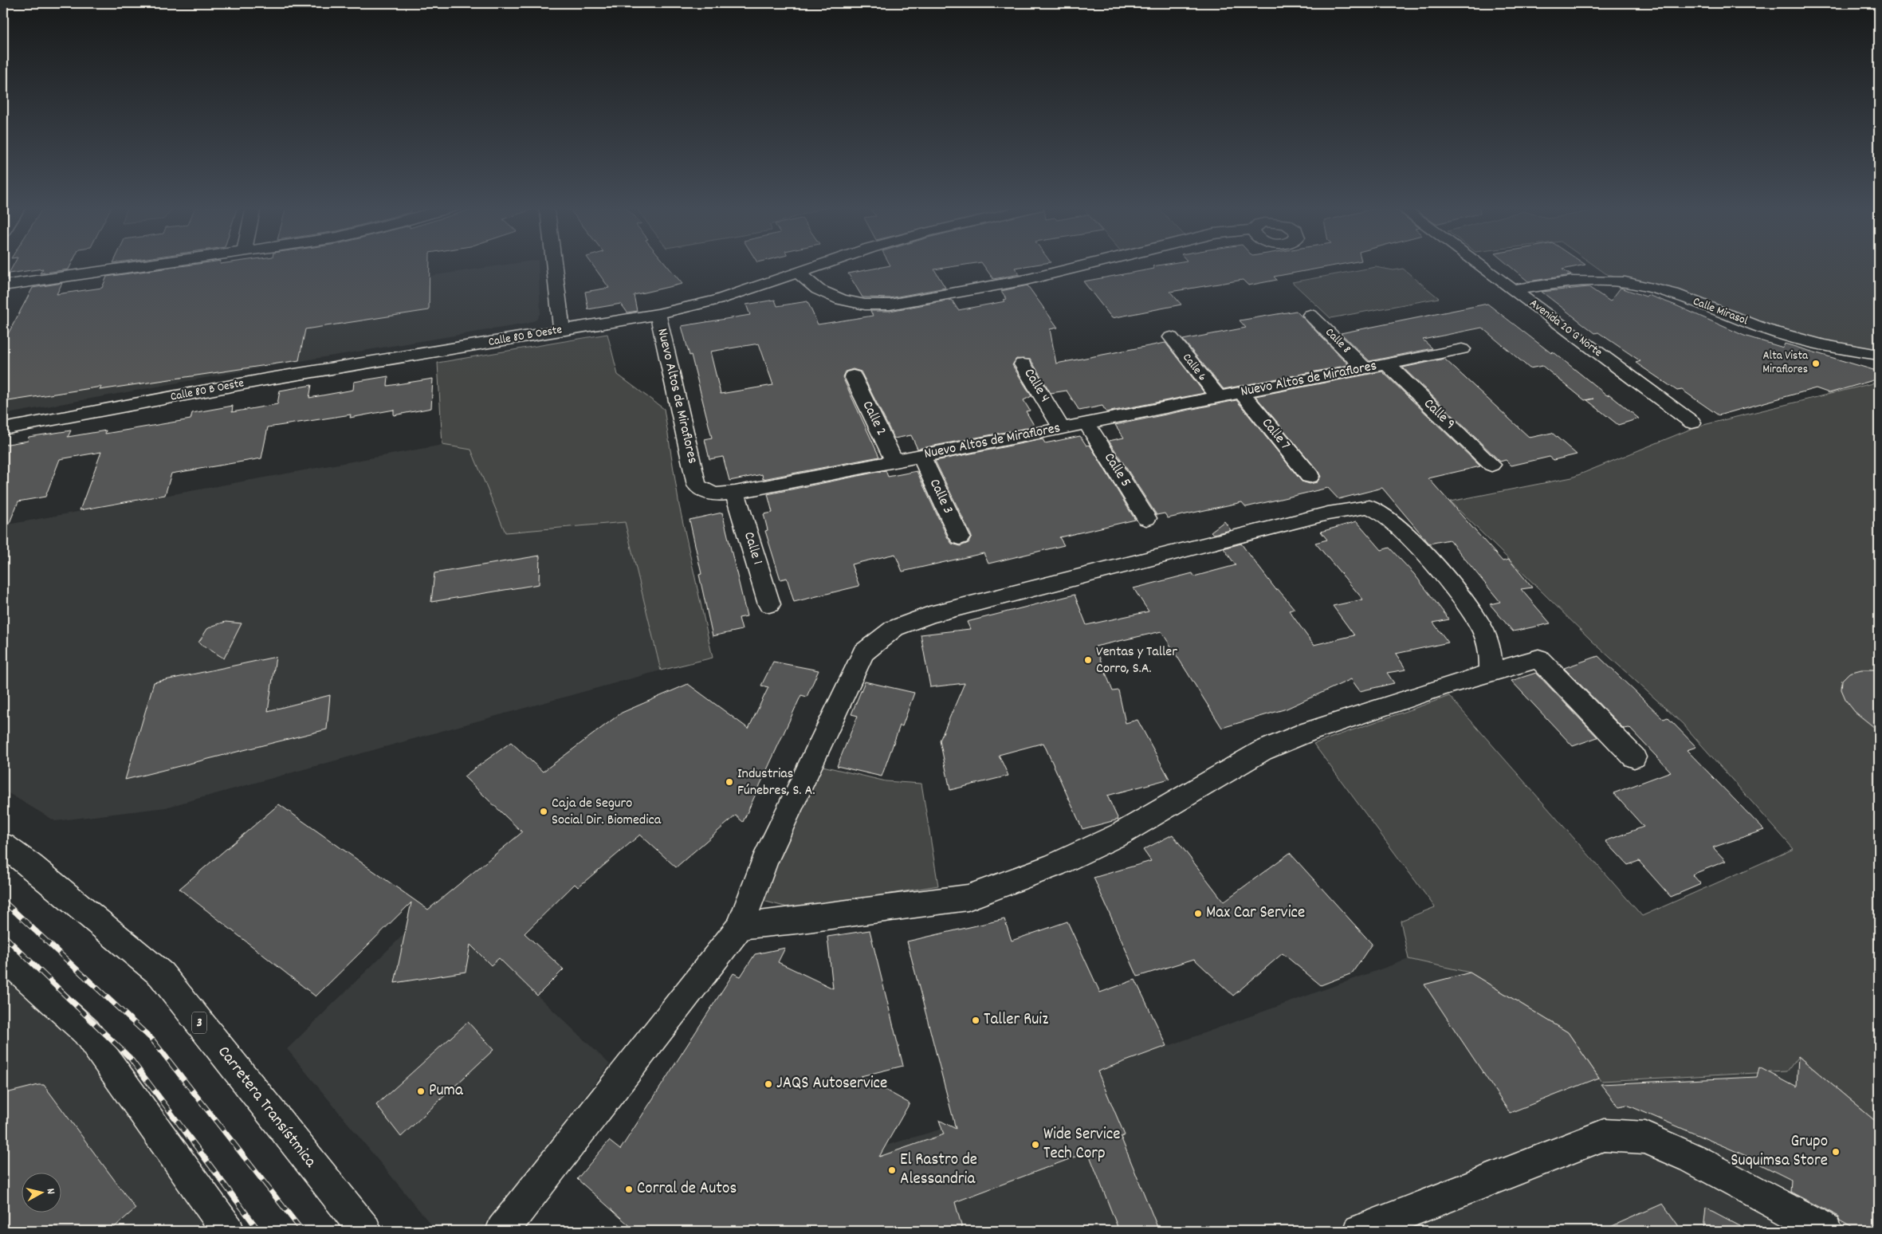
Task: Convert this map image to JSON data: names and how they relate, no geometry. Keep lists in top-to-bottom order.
{
  "streets": {
    "street": [
      "Calle Mirasol",
      "Avenida 20 G Norte",
      "Calle 80 B Oeste",
      "Calle 8",
      "Calle 6",
      "Nuevo Altos de Miraflores",
      "Calle 4",
      "Calle 9",
      "Calle 2",
      "Calle 7",
      "Calle 5",
      "Calle 3",
      "Calle 1",
      "3",
      "Carretera Transístmica"
    ]
  },
  "crossings": [
    ["Calle Mirasol", "Avenida 20 G Norte"],
    ["Calle 80 B Oeste", "Nuevo Altos de Miraflores"],
    ["Calle 8", "Nuevo Altos de Miraflores"],
    ["Calle 6", "Nuevo Altos de Miraflores"],
    ["Nuevo Altos de Miraflores", "Calle 4"],
    ["Nuevo Altos de Miraflores", "Calle 9"],
    ["Nuevo Altos de Miraflores", "Calle 2"],
    ["Nuevo Altos de Miraflores", "Calle 7"],
    ["Nuevo Altos de Miraflores", "Calle 5"],
    ["Nuevo Altos de Miraflores", "Calle 3"],
    ["Nuevo Altos de Miraflores", "Calle 1"]
  ],
  "places": [
    "Alta Vista Miraflores",
    "Ventas y Taller Corro, S.A.",
    "Industrias Fúnebres, S. A.",
    "Caja de Seguro Social Dir. Biomedica",
    "Max Car Service",
    "Taller Ruiz",
    "JAQS Autoservice",
    "Puma",
    "Wide Service Tech Corp",
    "Grupo Suquimsa Store",
    "El Rastro de Alessandria",
    "Corral de Autos"
  ],
  "north": "right"
}
